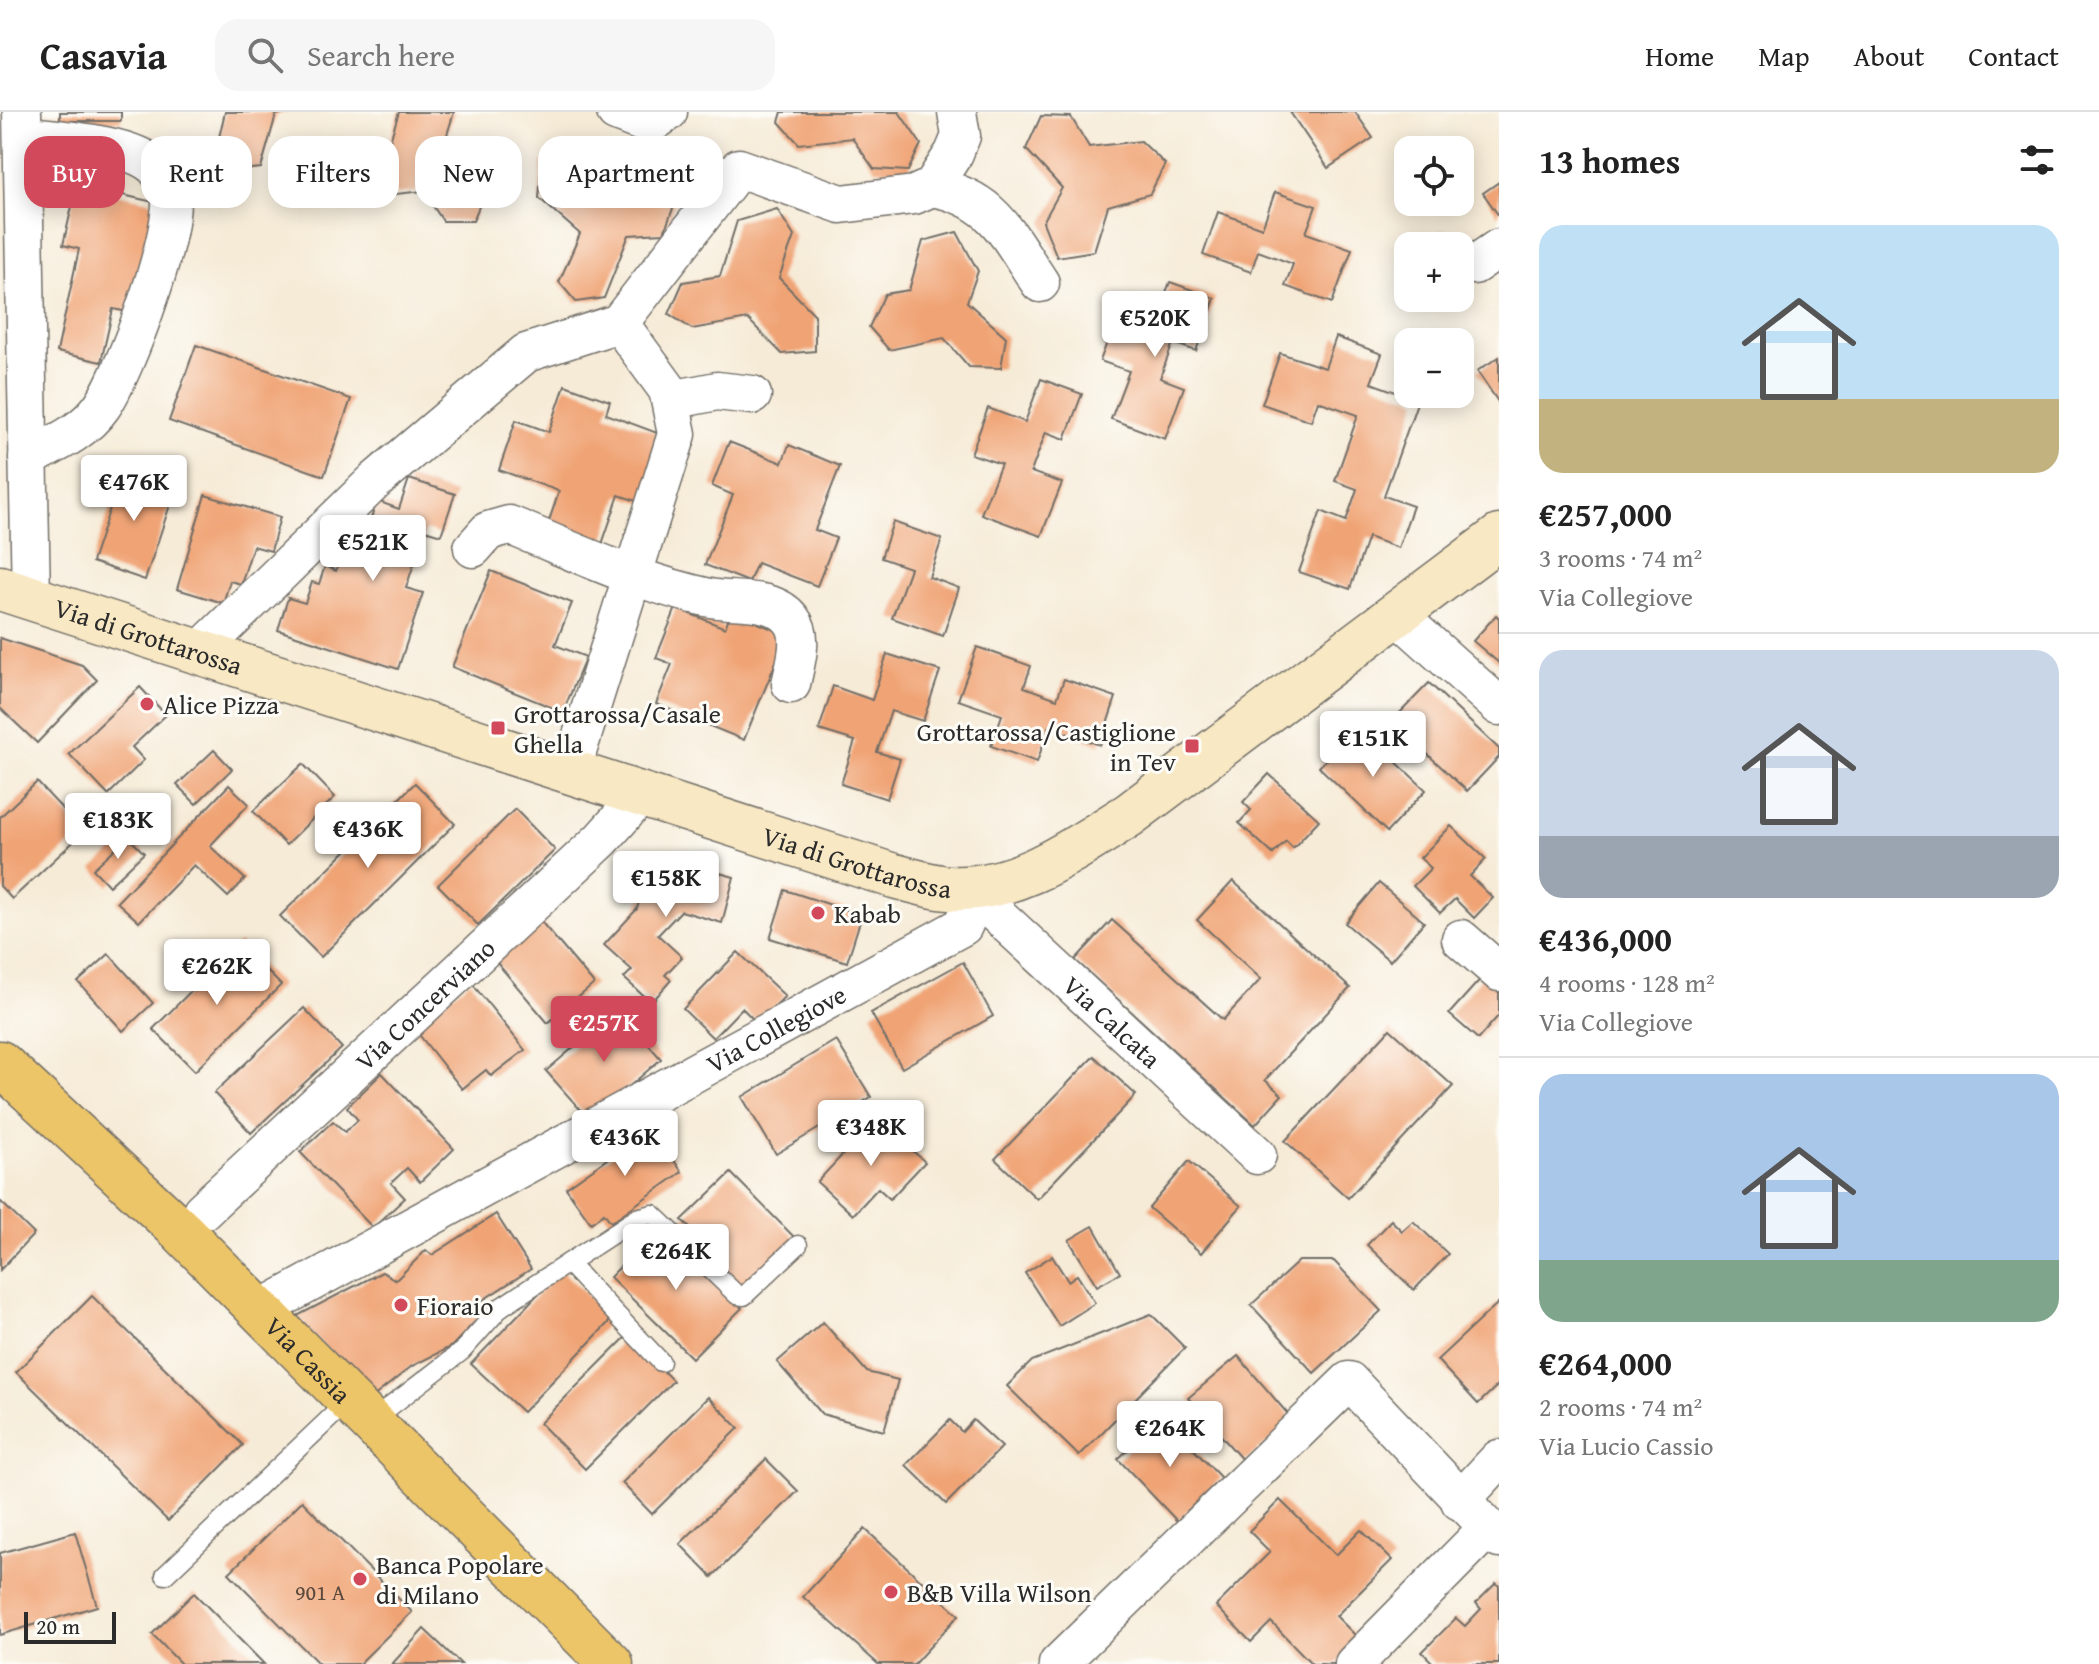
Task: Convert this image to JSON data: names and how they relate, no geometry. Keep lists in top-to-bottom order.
{
  "streets": {
    "main road": ["Via Cassia"],
    "street": [
      "Via di Grottarossa",
      "Via Concerviano",
      "Via Calcata",
      "Via Collegiove"
    ]
  },
  "crossings": [
    ["Via di Grottarossa", "Via Concerviano"],
    ["Via di Grottarossa", "Via Calcata"],
    ["Via di Grottarossa", "Via Collegiove"],
    ["Via Calcata", "Via Collegiove"],
    ["Via Collegiove", "Via Cassia"]
  ],
  "places": {
    "other": [
      "Alice Pizza",
      "Kabab",
      "Fioraio",
      "Banca Popolare di Milano",
      "B&B Villa Wilson"
    ],
    "transit": ["Grottarossa/Casale Ghella", "Grottarossa/Castiglione in Tev"]
  },
  "house_numbers": ["901 A"],
  "scale_bar": "20 m",
  "page": {
    "header": "Casavia",
    "search": "Search here",
    "nav": [
      "Home",
      "Map",
      "About",
      "Contact"
    ],
    "heading": "13 homes",
    "map_buttons": ["+", "−"],
    "chip": [
      "Buy",
      "Rent",
      "Filters",
      "New",
      "Apartment"
    ],
    "list": [
      {
        "name": "€257,000",
        "note": "3 rooms · 74 m² · Via Collegiove"
      },
      {
        "name": "€436,000",
        "note": "4 rooms · 128 m² · Via Collegiove"
      },
      {
        "name": "€264,000",
        "note": "2 rooms · 74 m² · Via Lucio Cassio"
      }
    ],
    "price": [
      "€520K",
      "€476K",
      "€521K",
      "€151K",
      "€183K",
      "€436K",
      "€158K",
      "€262K",
      "€257K",
      "€348K",
      "€436K",
      "€264K",
      "€264K"
    ],
    "scale": "20 m"
  }
}
